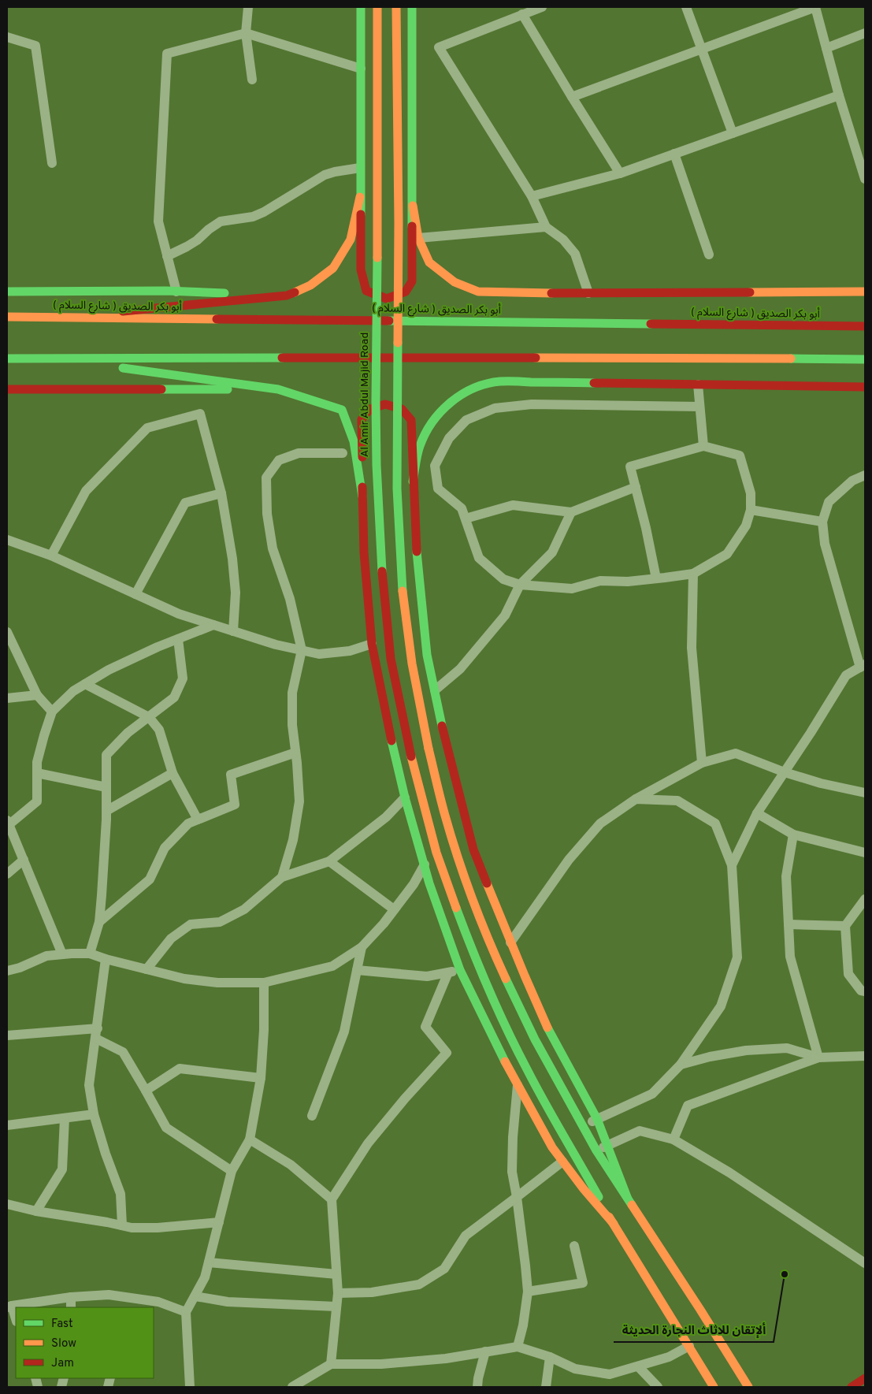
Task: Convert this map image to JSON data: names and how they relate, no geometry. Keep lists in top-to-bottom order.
{
  "streets": {
    "main road": ["( شارع السلام ) أبو بكر الصديق", "Al Amir Abdul Majid Road"]
  },
  "places": ["ألإتقان للاثاث النجارة الحديثة"],
  "legend": ["Fast", "Slow", "Jam"]
}
